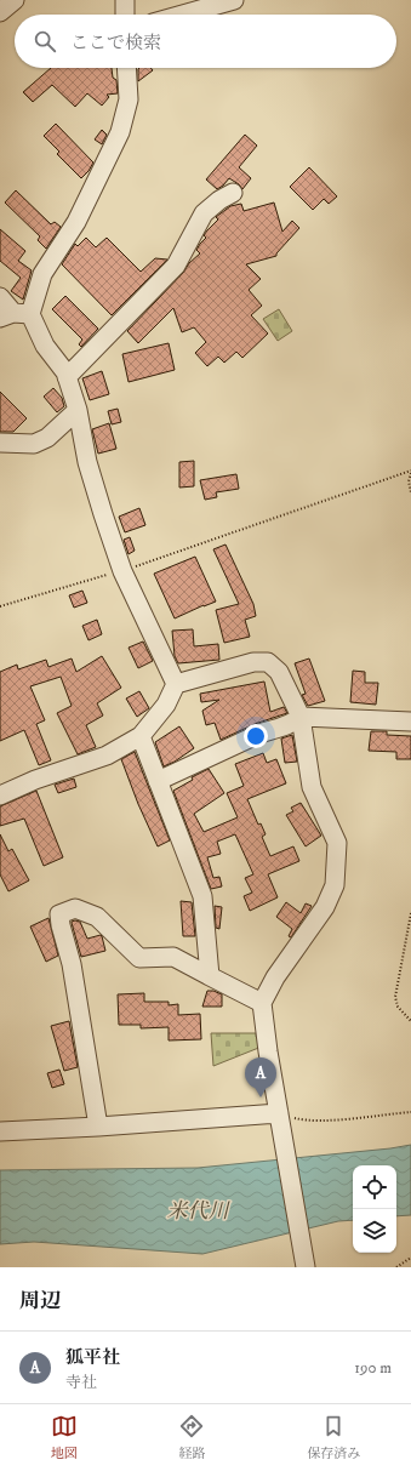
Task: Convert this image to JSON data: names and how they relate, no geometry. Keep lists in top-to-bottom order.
{
  "water": ["米代川"],
  "page": {
    "search": "ここで検索",
    "pins": "A",
    "heading": "周辺",
    "list": [
      {
        "mark": "A",
        "name": "狐平社",
        "note": "寺社",
        "value": "190 m"
      }
    ],
    "nav": ["地図", "経路", "保存済み"]
  }
}
